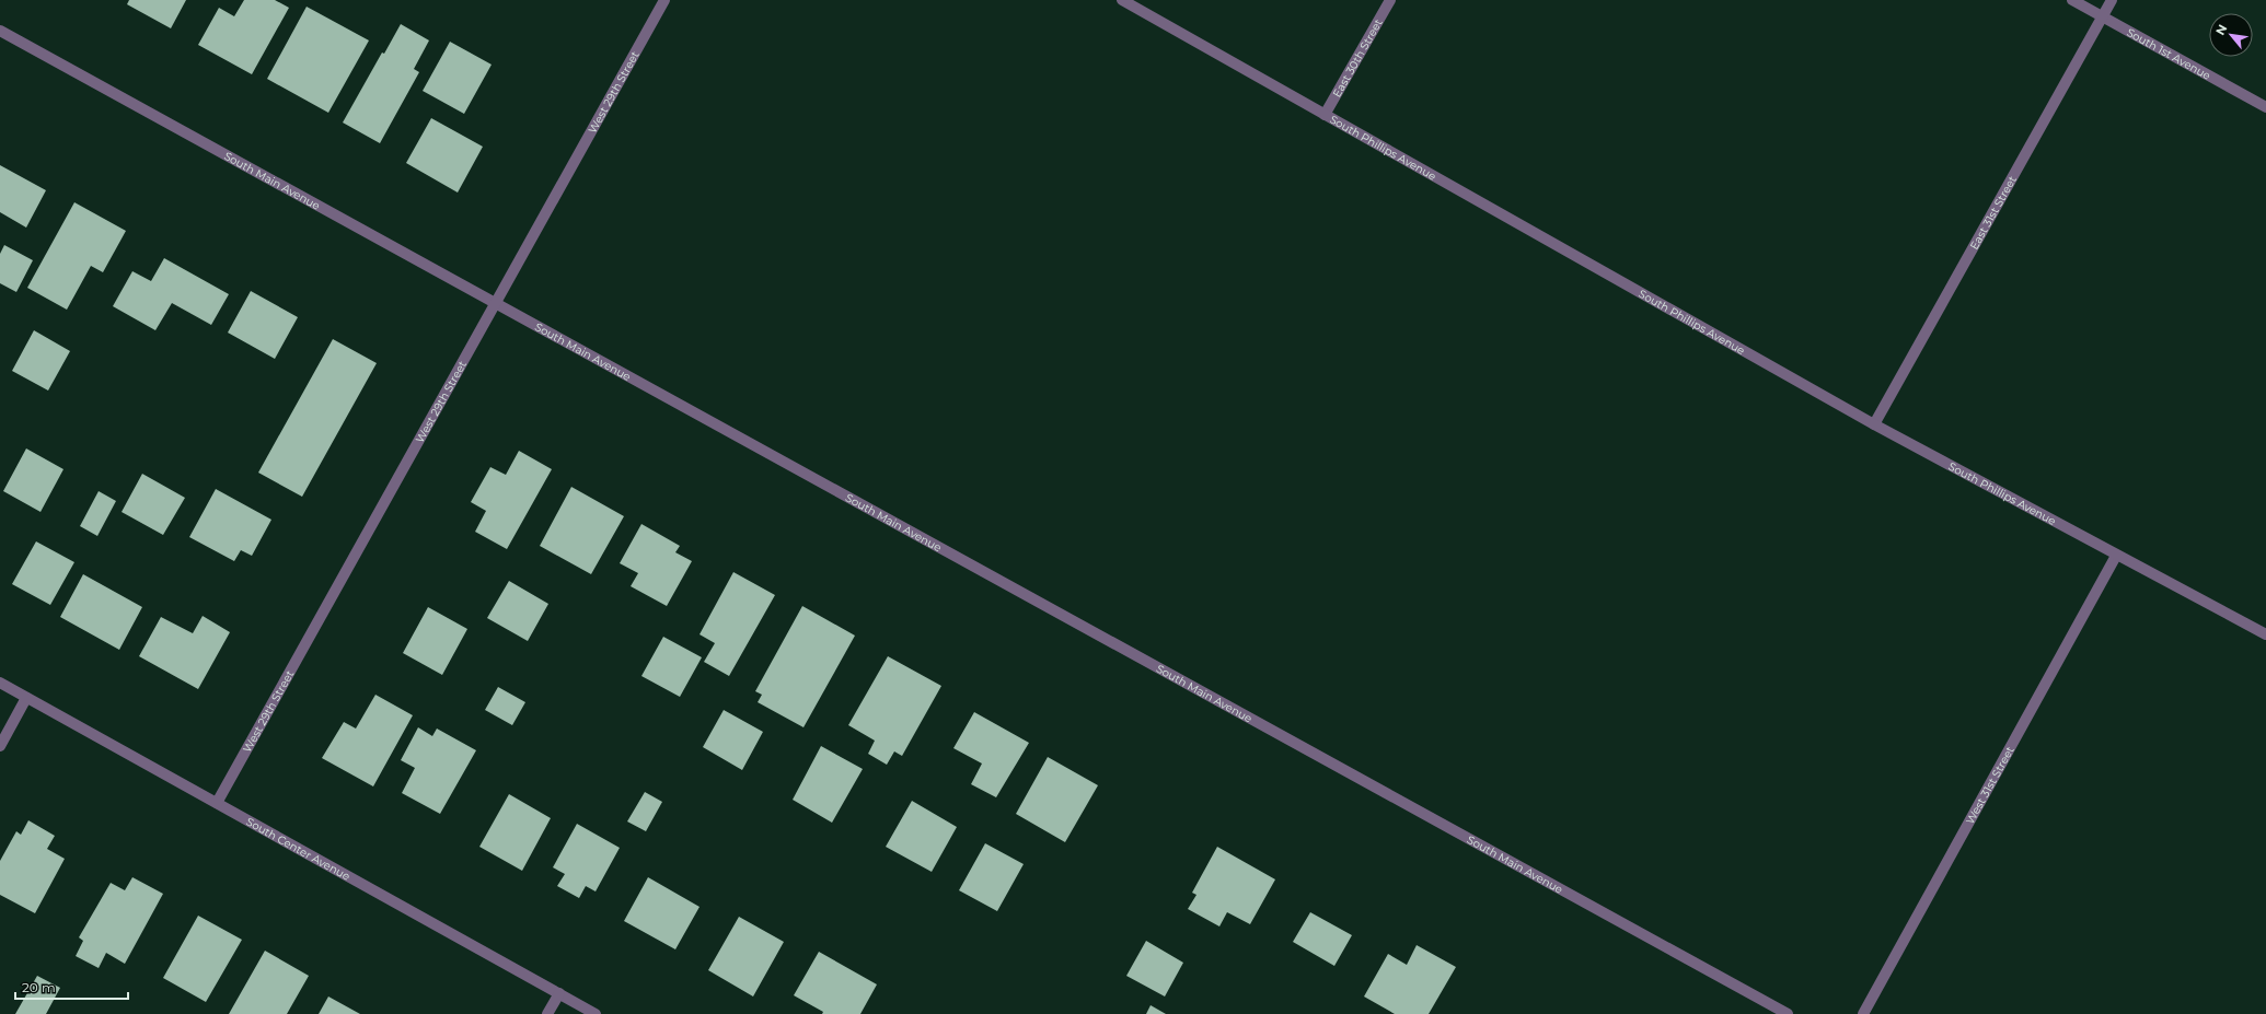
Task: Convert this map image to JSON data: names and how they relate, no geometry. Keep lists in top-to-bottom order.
{
  "streets": {
    "street": [
      "South 1st Avenue",
      "East 30th Street",
      "West 29th Street",
      "South Phillips Avenue",
      "South Main Avenue",
      "East 31st Street",
      "West 31st Street",
      "South Center Avenue"
    ]
  },
  "crossings": [
    ["South 1st Avenue", "East 31st Street"],
    ["East 30th Street", "South Phillips Avenue"],
    ["West 29th Street", "South Main Avenue"],
    ["West 29th Street", "South Center Avenue"],
    ["South Phillips Avenue", "East 31st Street"],
    ["South Phillips Avenue", "West 31st Street"]
  ],
  "scale_bar": "20 m",
  "north": "top left"
}
